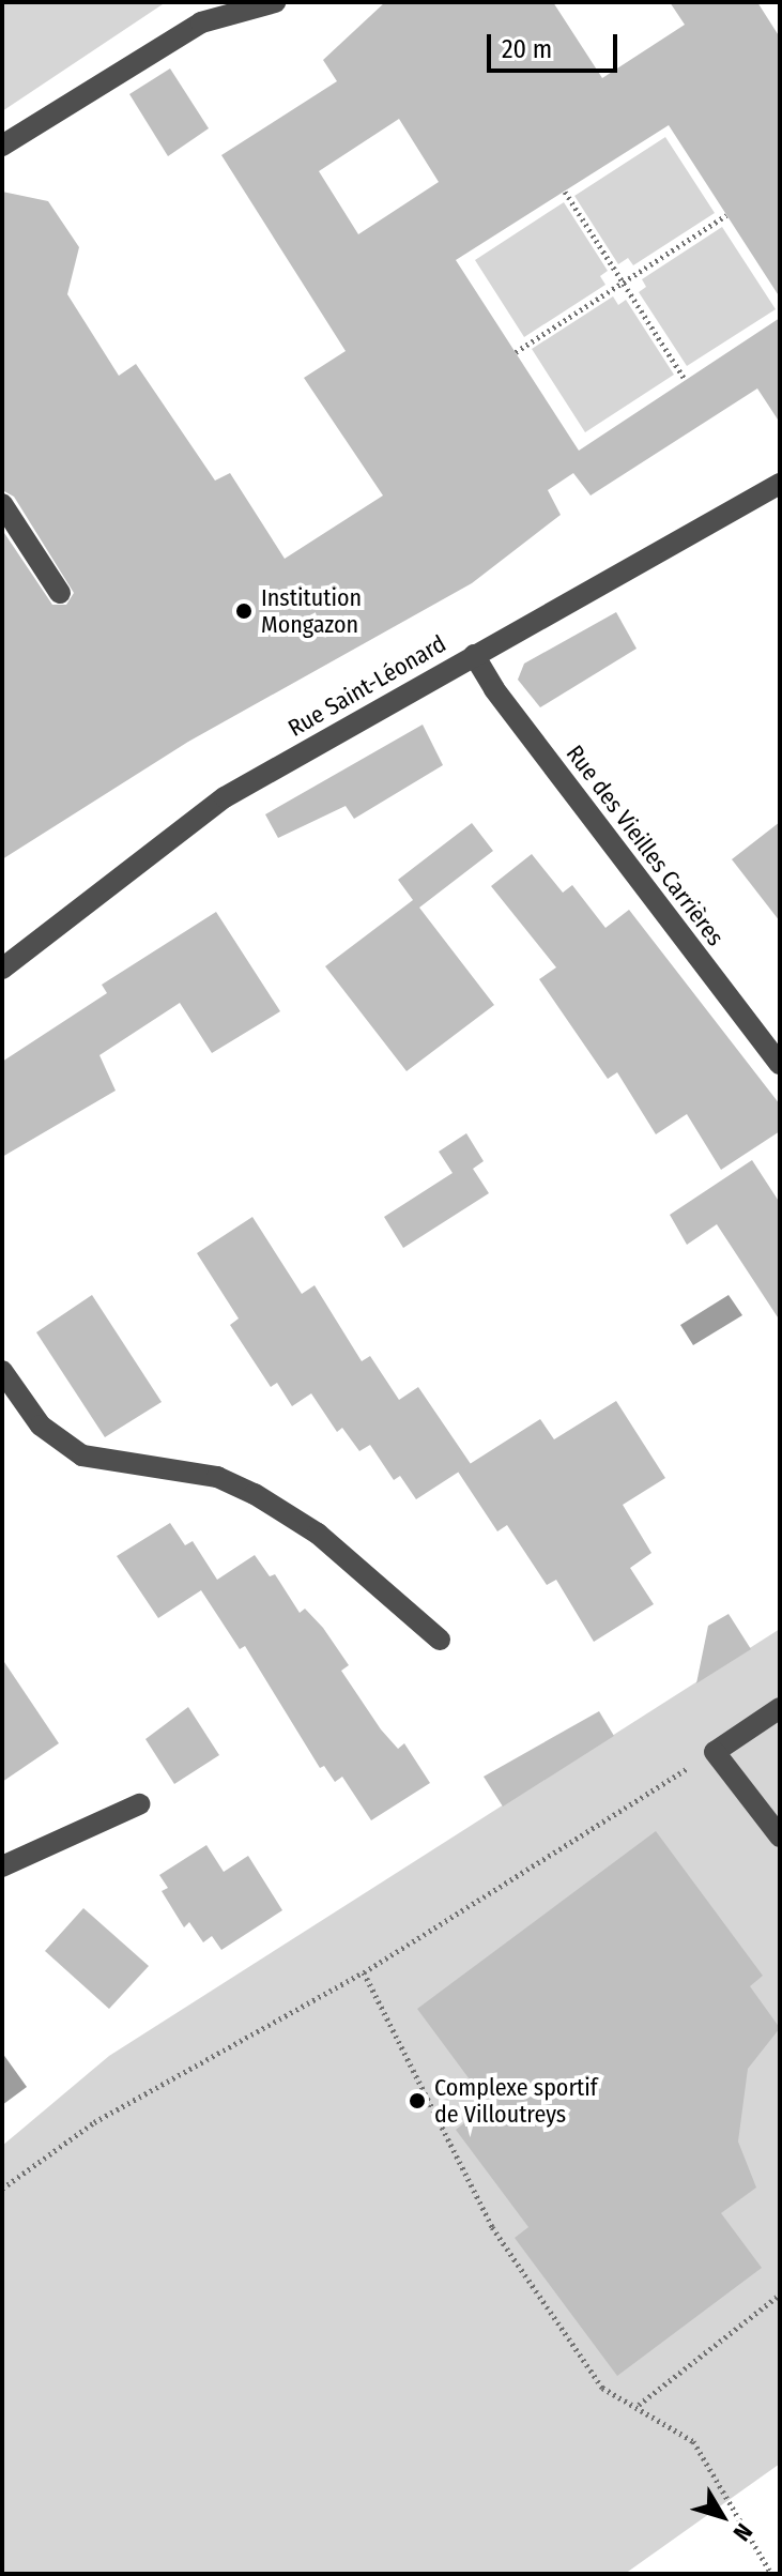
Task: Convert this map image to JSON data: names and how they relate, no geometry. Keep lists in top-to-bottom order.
{
  "streets": {
    "street": ["Rue Saint-Léonard", "Rue des Vieilles Carrières"]
  },
  "crossings": [
    ["Rue Saint-Léonard", "Rue des Vieilles Carrières"]
  ],
  "places": ["Institution Mongazon", "Complexe sportif de Villoutreys"],
  "scale_bar": "20 m",
  "north": "bottom right"
}
